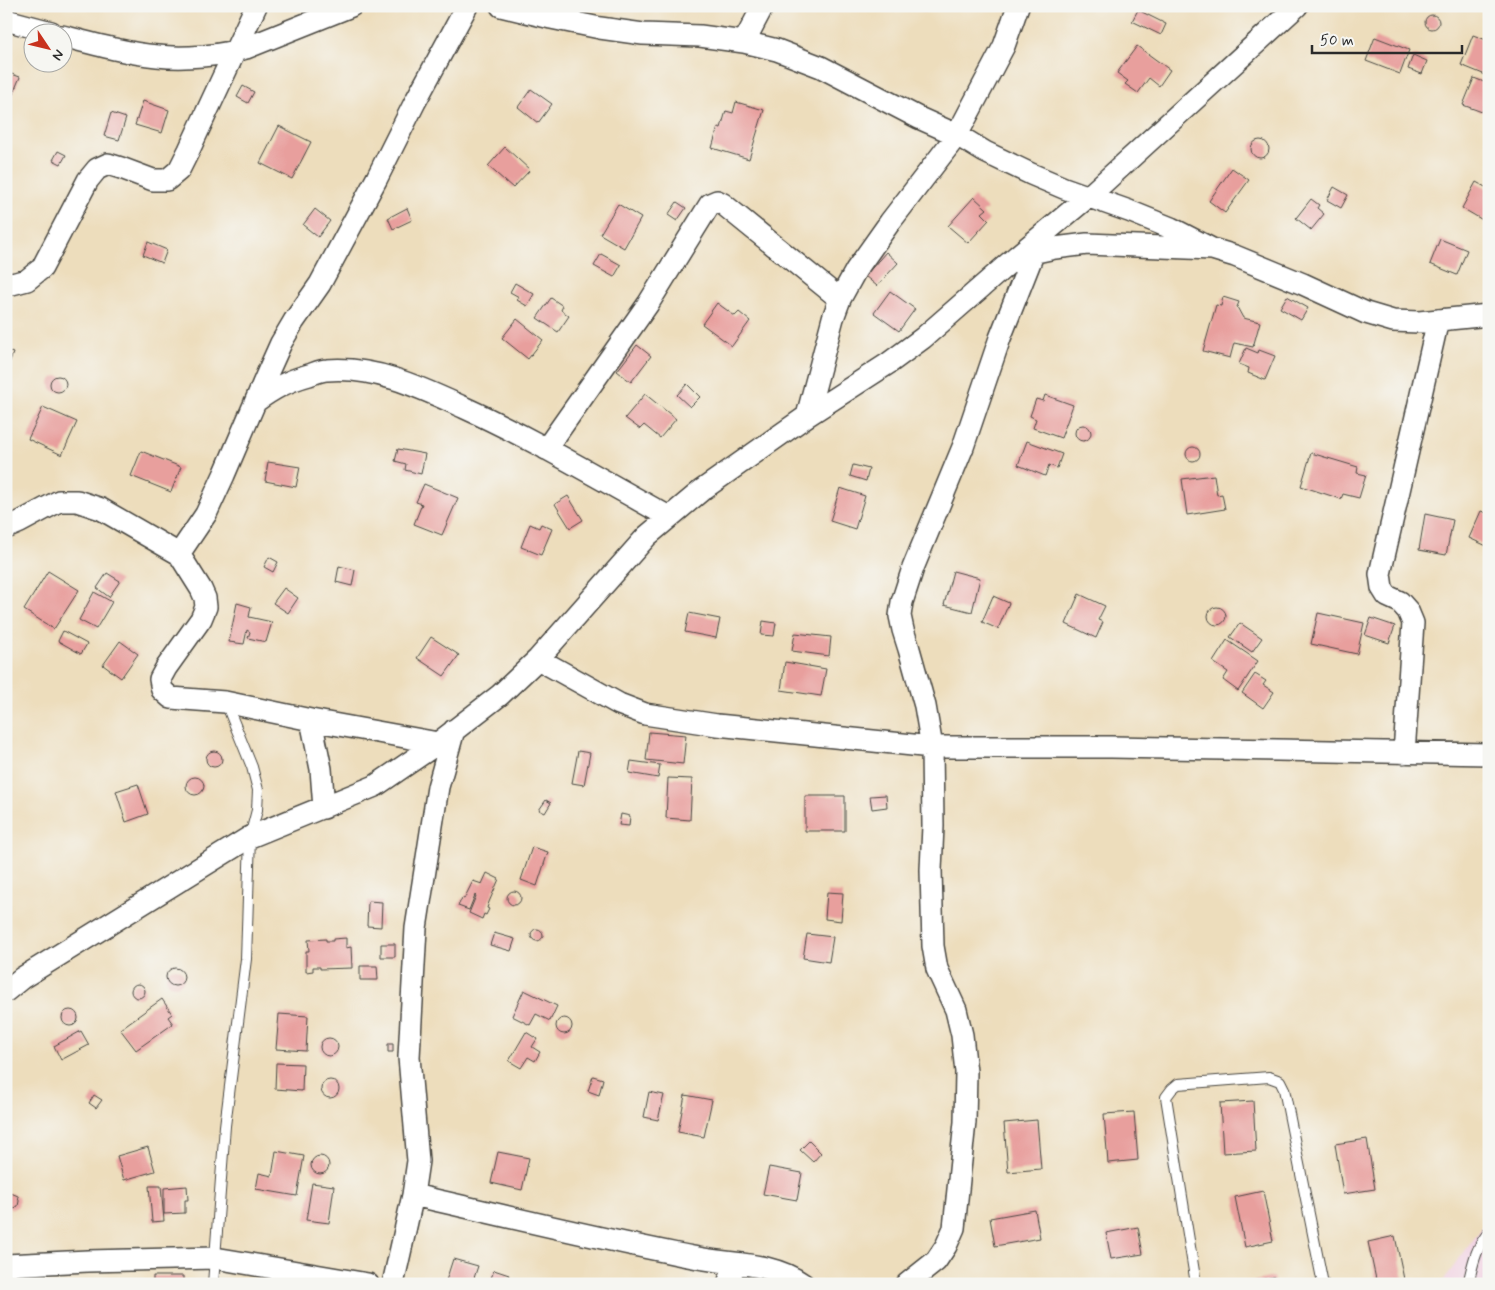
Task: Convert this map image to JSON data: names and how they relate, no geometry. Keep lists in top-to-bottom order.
{
  "scale_bar": "50 m",
  "north": "bottom right"
}
